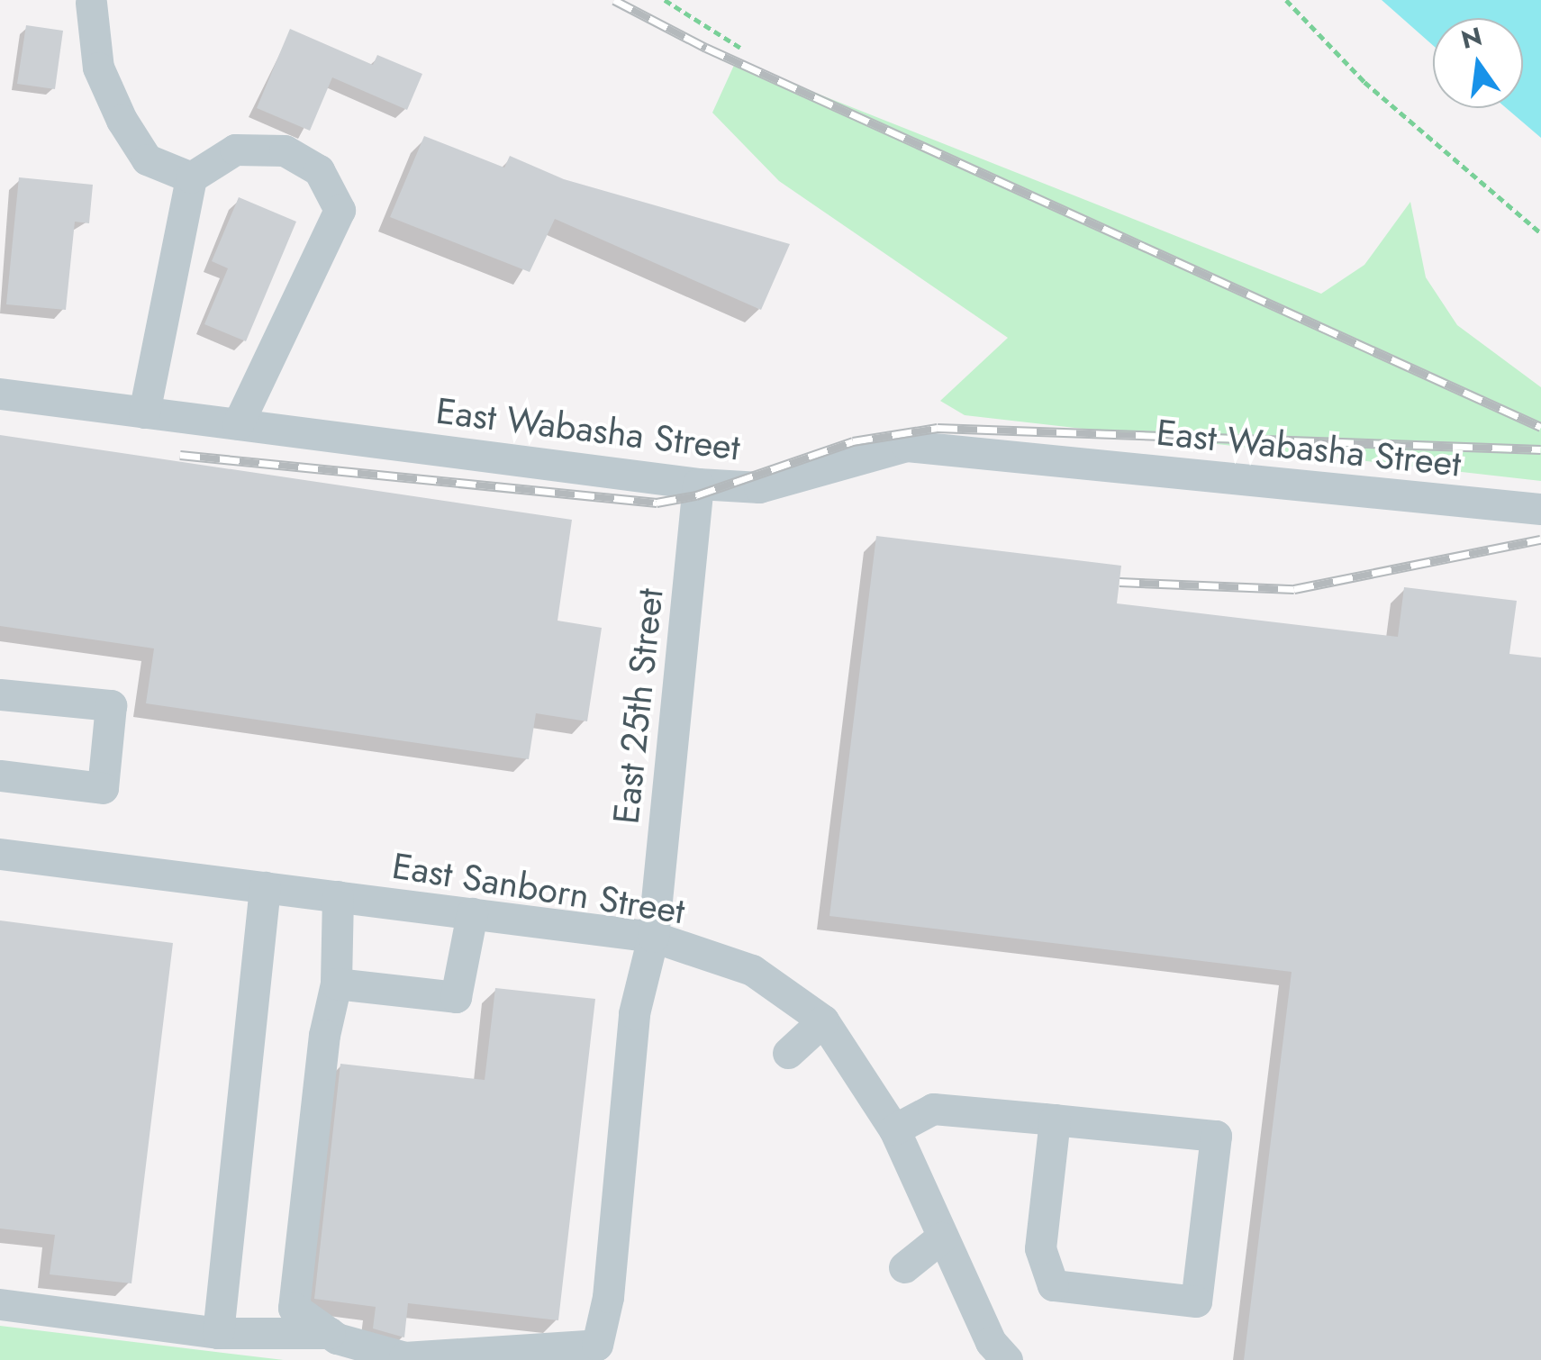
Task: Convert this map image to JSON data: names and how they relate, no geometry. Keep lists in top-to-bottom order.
{
  "streets": {
    "street": ["East Wabasha Street", "East 25th Street", "East Sanborn Street"]
  },
  "crossings": [
    ["East Wabasha Street", "East 25th Street"],
    ["East 25th Street", "East Sanborn Street"]
  ],
  "north": "top"
}
